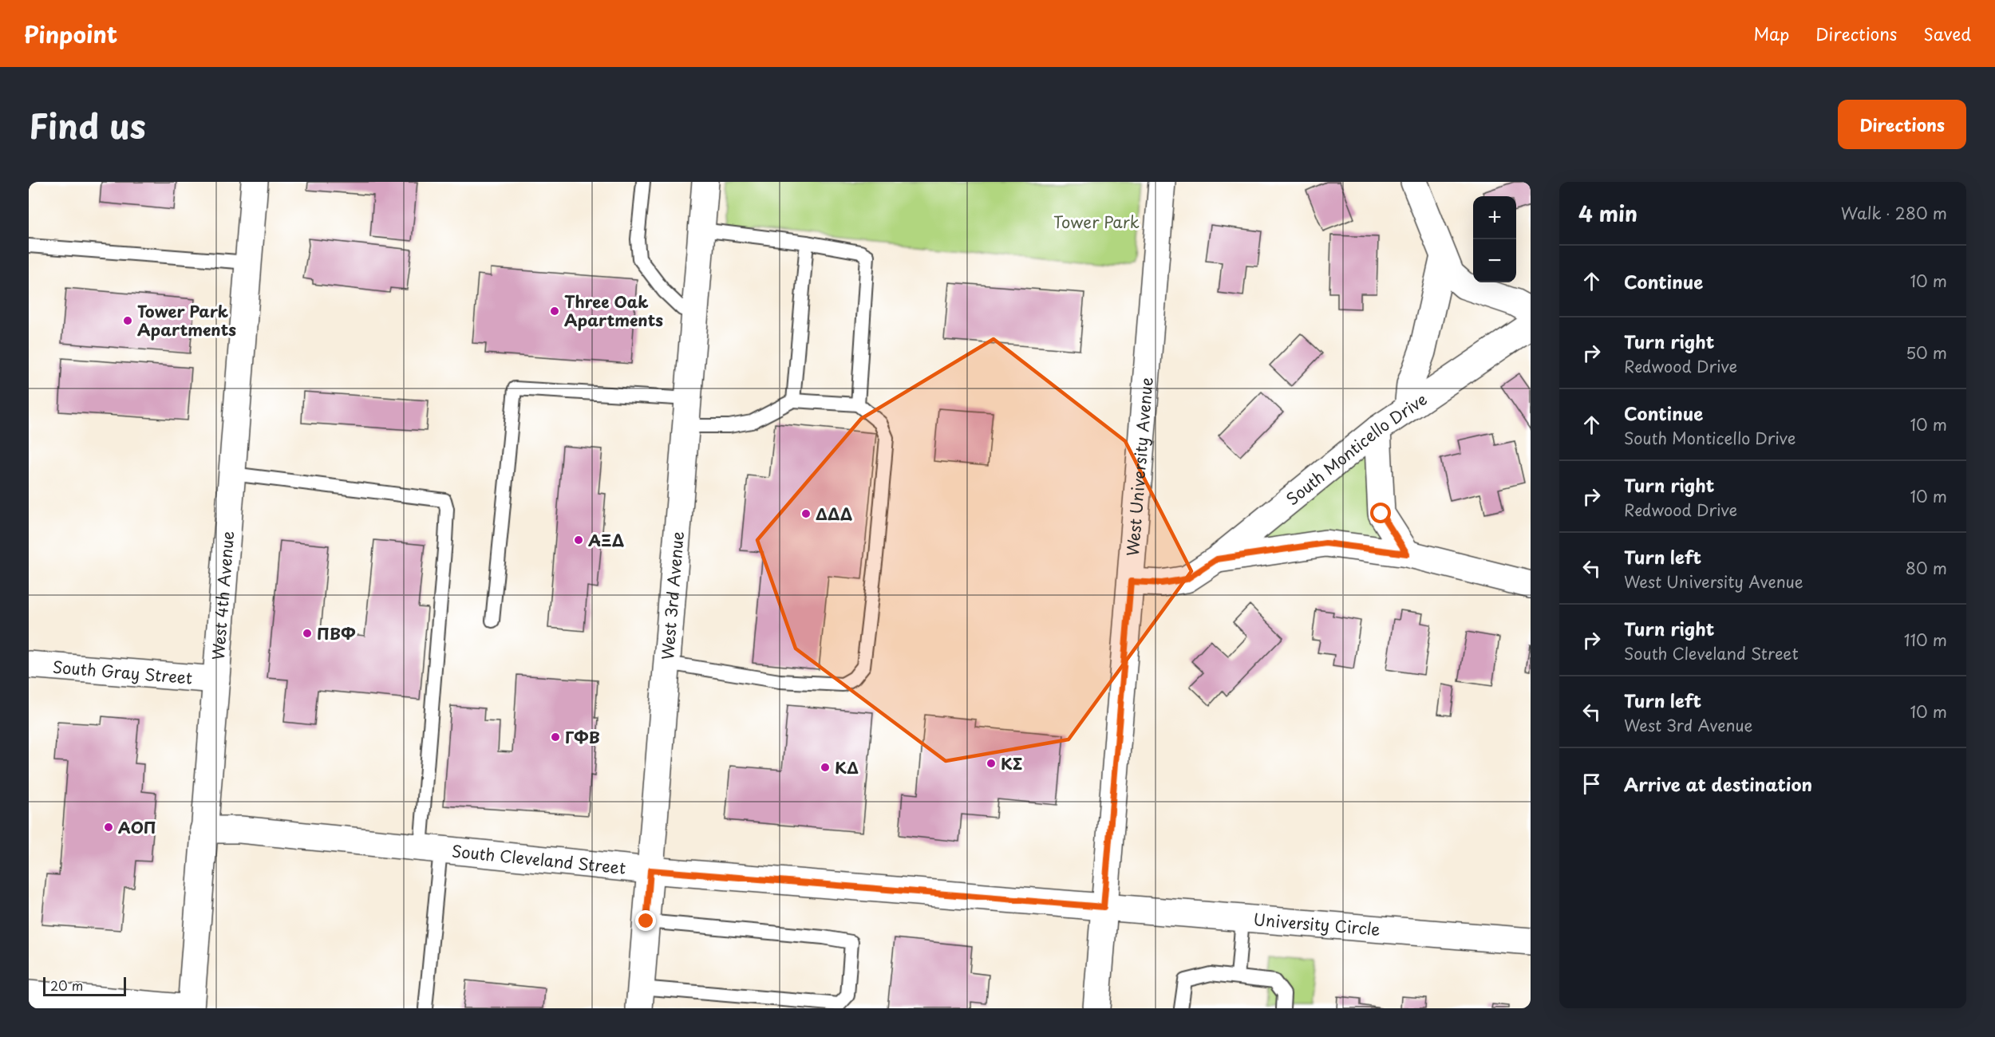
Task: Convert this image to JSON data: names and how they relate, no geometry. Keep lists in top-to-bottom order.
{
  "streets": {
    "street": [
      "South Monticello Drive",
      "West University Avenue",
      "West 4th Avenue",
      "West 3rd Avenue",
      "South Gray Street",
      "South Cleveland Street",
      "University Circle"
    ]
  },
  "crossings": [
    ["South Monticello Drive", "West University Avenue"],
    ["West University Avenue", "South Cleveland Street"],
    ["West University Avenue", "University Circle"],
    ["West 4th Avenue", "South Gray Street"],
    ["West 4th Avenue", "South Cleveland Street"],
    ["West 3rd Avenue", "South Cleveland Street"],
    ["South Cleveland Street", "University Circle"]
  ],
  "parks": ["Tower Park"],
  "places": [
    "Three Oak Apartments",
    "Tower Park Apartments",
    "ΔΔΔ",
    "ΑΞΔ",
    "ΠΒΦ",
    "ΓΦΒ",
    "KΣ",
    "ΚΔ",
    "AOΠ"
  ],
  "scale_bar": "20 m",
  "page": {
    "header": "Pinpoint",
    "nav": ["Map", "Directions", "Saved"],
    "title": "Find us",
    "buttons": "Directions",
    "heading": ["4 min", "Walk · 280 m"],
    "map_buttons": ["+", "−"],
    "list": [
      ["Continue", "10 m"],
      ["Turn right", "Redwood Drive", "50 m"],
      ["Continue", "South Monticello Drive", "10 m"],
      ["Turn right", "Redwood Drive", "10 m"],
      ["Turn left", "West University Avenue", "80 m"],
      ["Turn right", "South Cleveland Street", "110 m"],
      ["Turn left", "West 3rd Avenue", "10 m"],
      "Arrive at destination"
    ],
    "scale": "20 m"
  }
}
